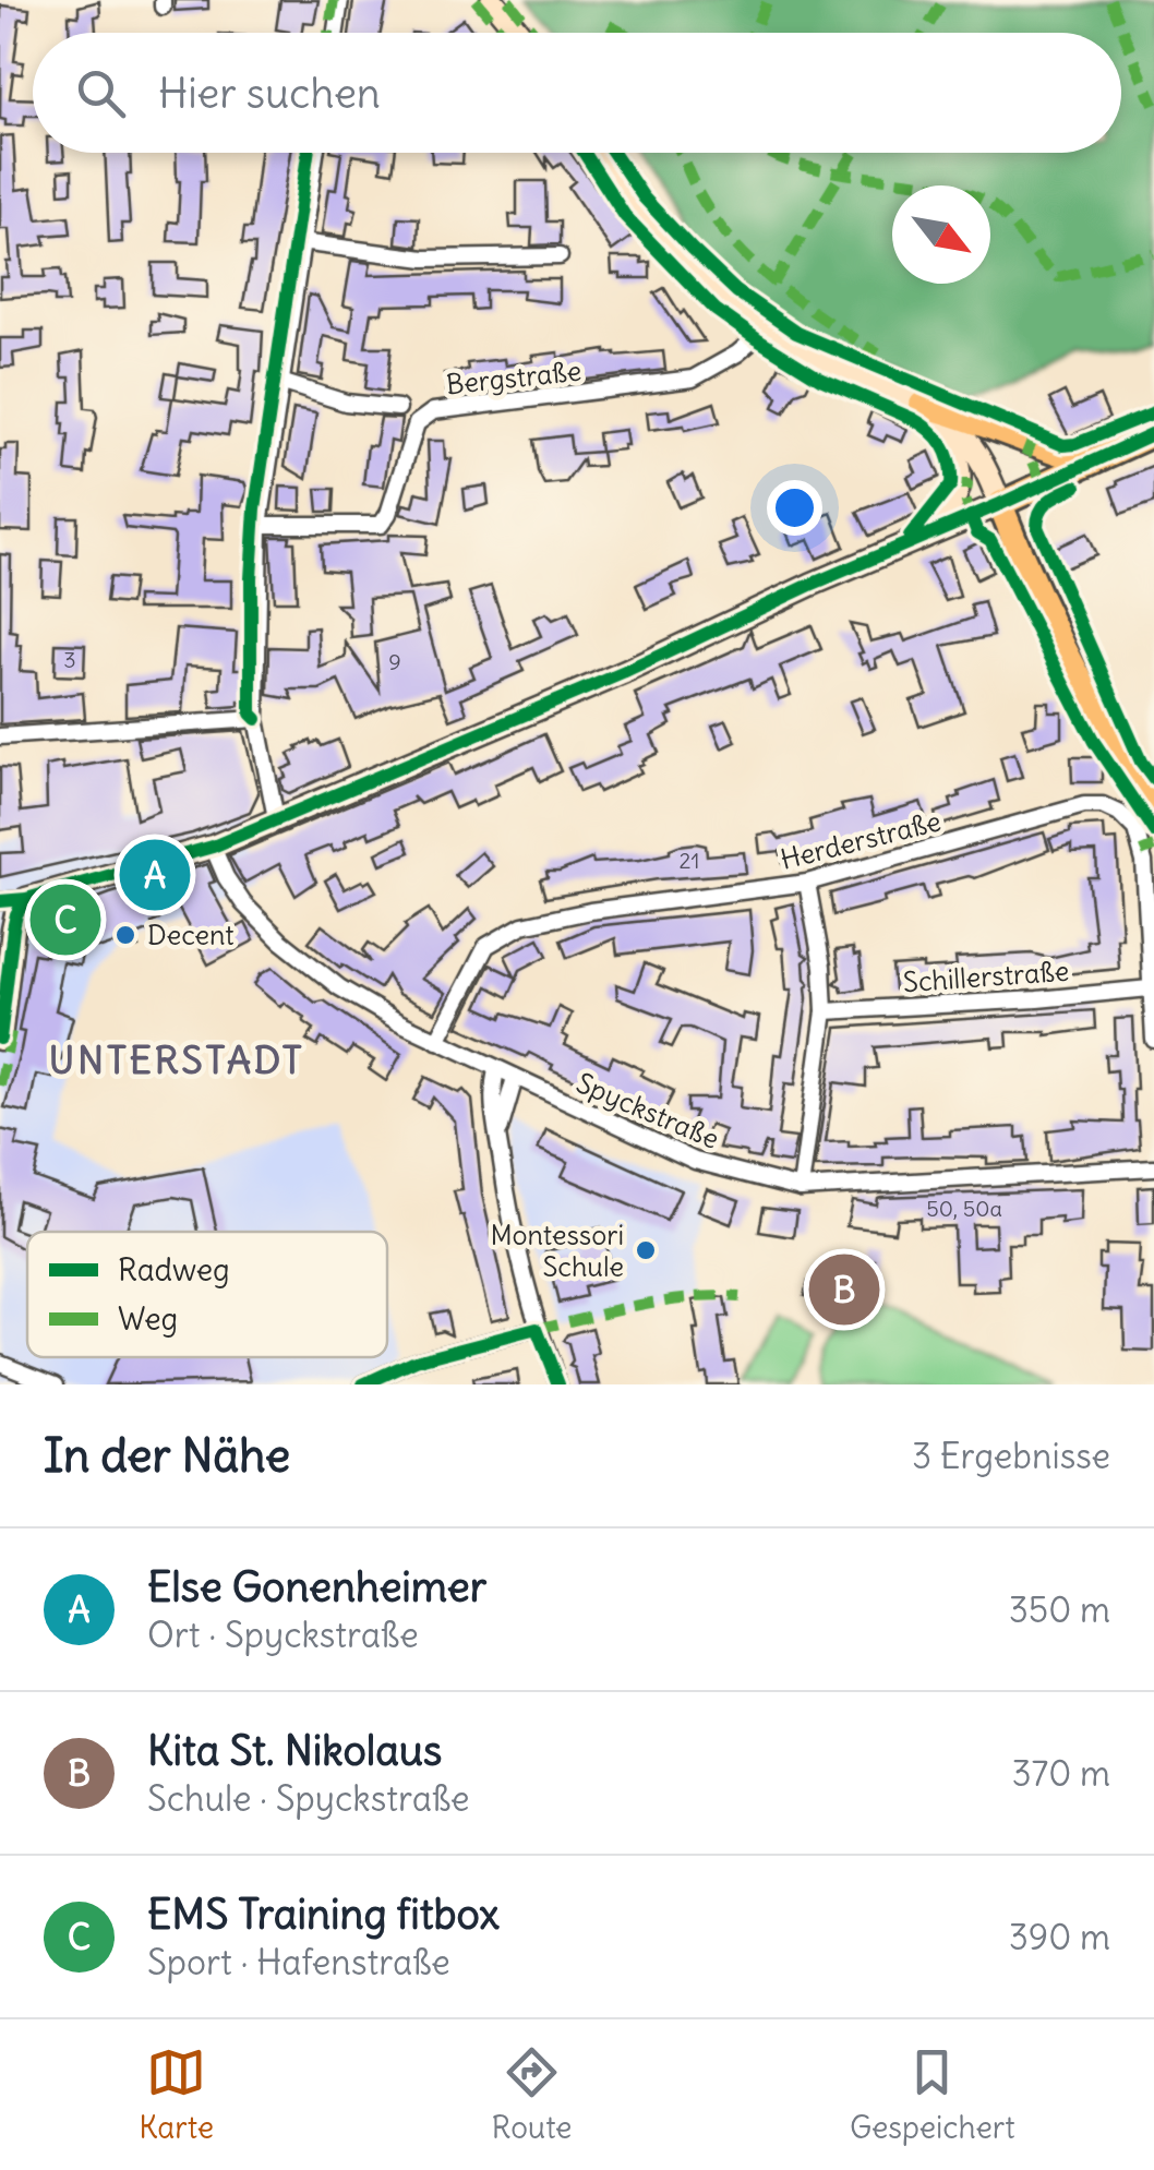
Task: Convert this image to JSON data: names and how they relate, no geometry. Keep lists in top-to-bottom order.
{
  "streets": {
    "street": [
      "Bergstraße",
      "Herderstraße",
      "Schillerstraße",
      "Spyckstraße"
    ]
  },
  "crossings": [
    ["Herderstraße", "Schillerstraße"],
    ["Herderstraße", "Spyckstraße"]
  ],
  "districts": ["UNTERSTADT"],
  "places": ["Decent", "Montessori Schule"],
  "house_numbers": [
    "3",
    "9",
    "21",
    "50, 50a"
  ],
  "legend": ["Radweg", "Weg"],
  "north": "bottom right",
  "page": {
    "search": "Hier suchen",
    "pins": ["A", "C", "B"],
    "heading": ["In der Nähe", "3 Ergebnisse"],
    "list": [
      {
        "mark": "A",
        "name": "Else Gonenheimer",
        "note": "Ort · Spyckstraße",
        "value": "350 m"
      },
      {
        "mark": "B",
        "name": "Kita St. Nikolaus",
        "note": "Schule · Spyckstraße",
        "value": "370 m"
      },
      {
        "mark": "C",
        "name": "EMS Training fitbox",
        "note": "Sport · Hafenstraße",
        "value": "390 m"
      }
    ],
    "nav": ["Karte", "Route", "Gespeichert"]
  }
}
